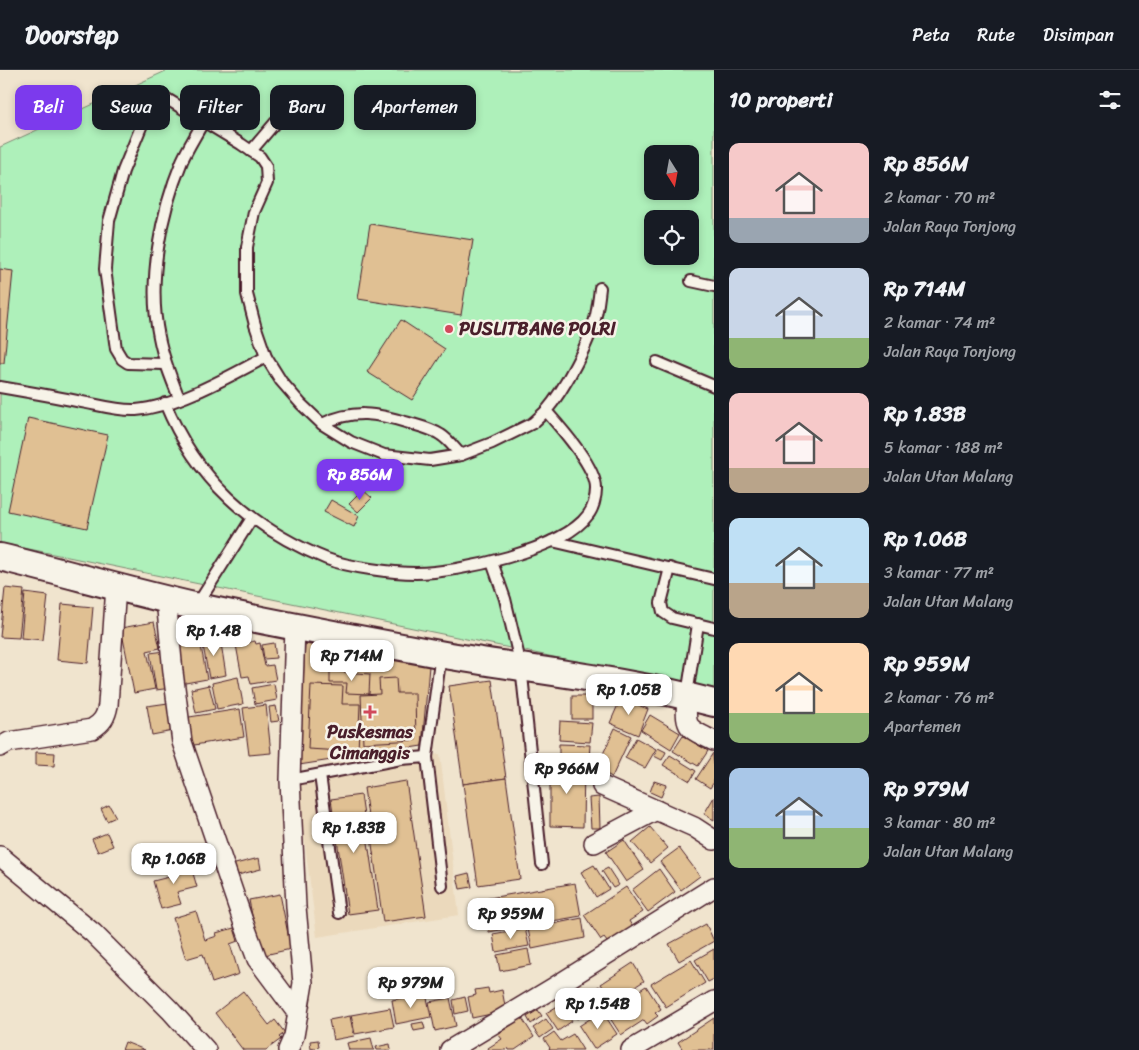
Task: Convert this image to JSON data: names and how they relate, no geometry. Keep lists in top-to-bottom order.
{
  "places": {
    "other": ["PUSLITBANG POLRI"],
    "health": ["Puskesmas Cimanggis"]
  },
  "north": "bottom",
  "page": {
    "header": "Doorstep",
    "nav": ["Peta", "Rute", "Disimpan"],
    "heading": "10 properti",
    "chip": [
      "Beli",
      "Sewa",
      "Filter",
      "Baru",
      "Apartemen"
    ],
    "list": [
      {
        "name": "Rp 856M",
        "note": "2 kamar · 70 m² · Jalan Raya Tonjong"
      },
      {
        "name": "Rp 714M",
        "note": "2 kamar · 74 m² · Jalan Raya Tonjong"
      },
      {
        "name": "Rp 1.83B",
        "note": "5 kamar · 188 m² · Jalan Utan Malang"
      },
      {
        "name": "Rp 1.06B",
        "note": "3 kamar · 77 m² · Jalan Utan Malang"
      },
      {
        "name": "Rp 959M",
        "note": "2 kamar · 76 m² · Apartemen"
      },
      {
        "name": "Rp 979M",
        "note": "3 kamar · 80 m² · Jalan Utan Malang"
      }
    ],
    "price": [
      "Rp 856M",
      "Rp 1.4B",
      "Rp 714M",
      "Rp 1.05B",
      "Rp 966M",
      "Rp 1.83B",
      "Rp 1.06B",
      "Rp 959M",
      "Rp 979M",
      "Rp 1.54B"
    ]
  }
}
